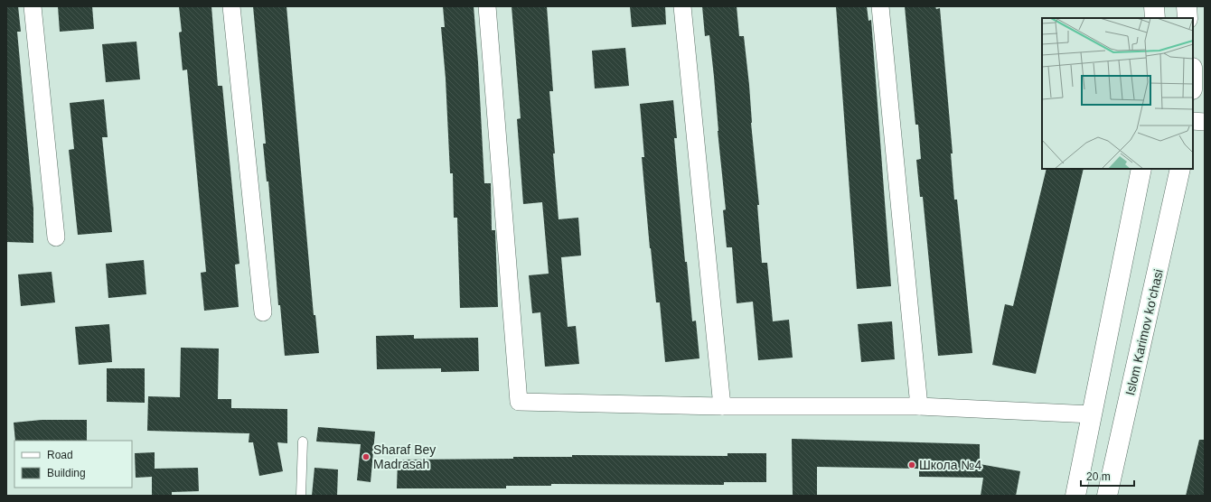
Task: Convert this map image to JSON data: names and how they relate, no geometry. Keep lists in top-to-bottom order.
{
  "streets": {
    "main road": ["Islom Karimov ko‘chasi"]
  },
  "places": ["Sharaf Bey Madrasah", "Школа №4"],
  "legend": ["Road", "Building"],
  "scale_bar": "20 m"
}
